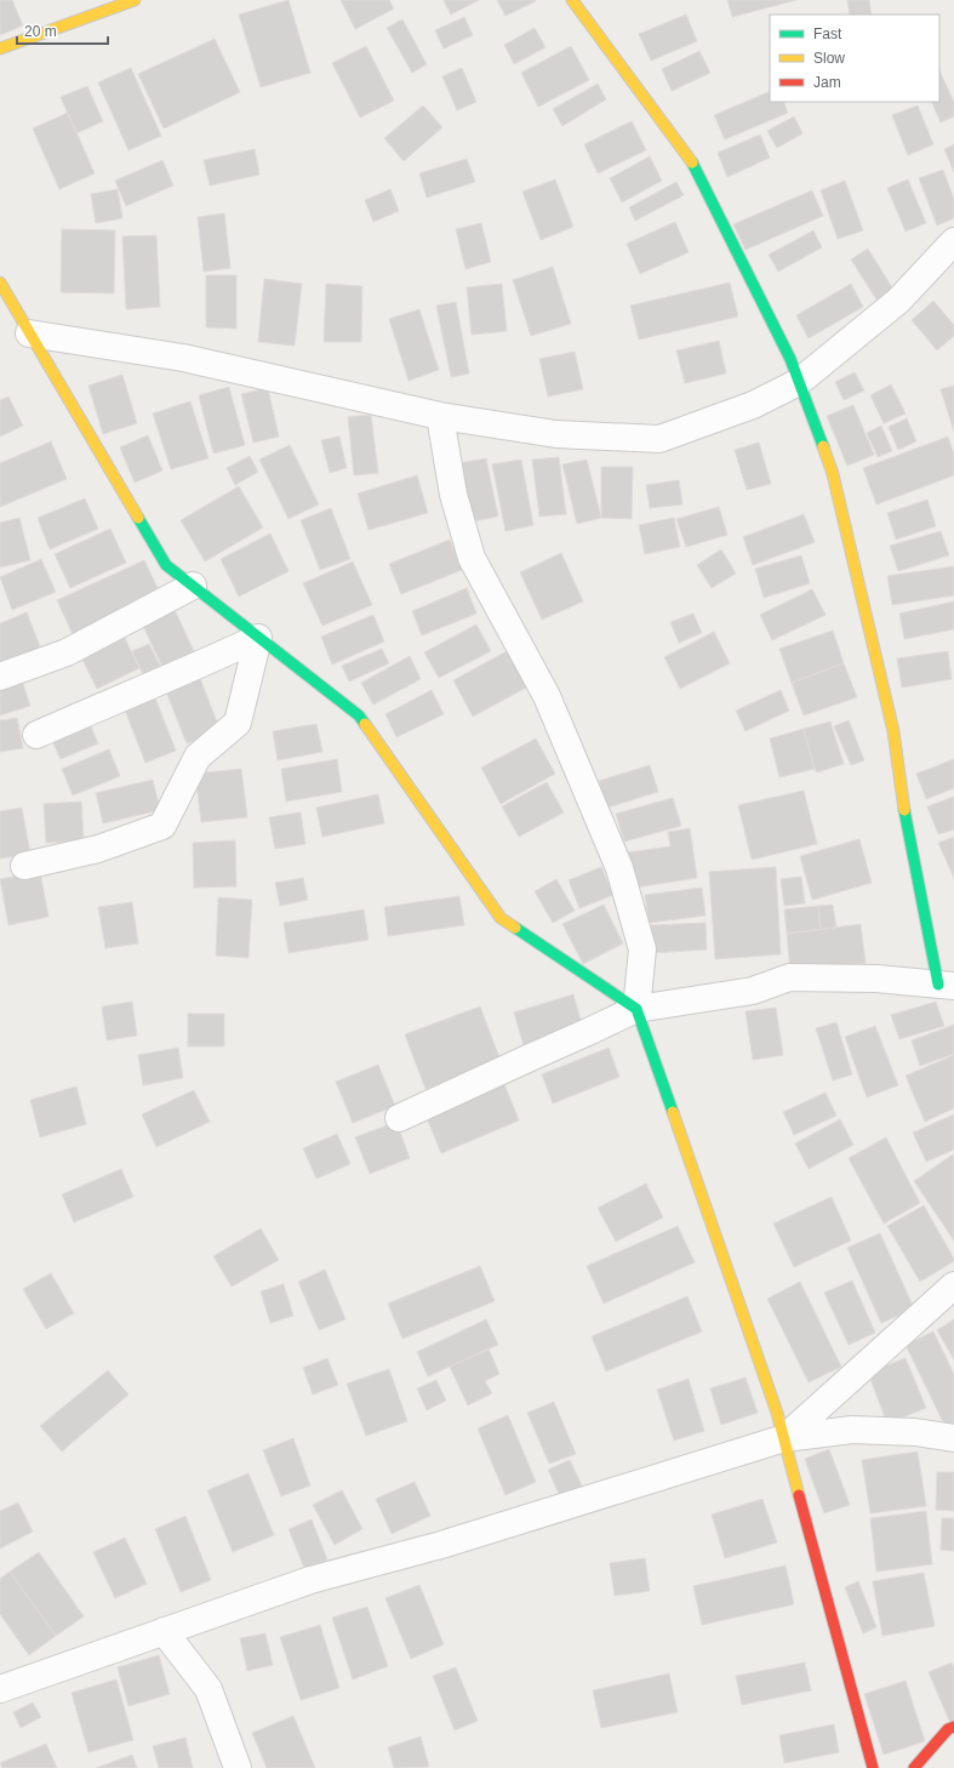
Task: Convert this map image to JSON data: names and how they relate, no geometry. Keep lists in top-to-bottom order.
{
  "legend": ["Fast", "Slow", "Jam"],
  "scale_bar": "20 m"
}
